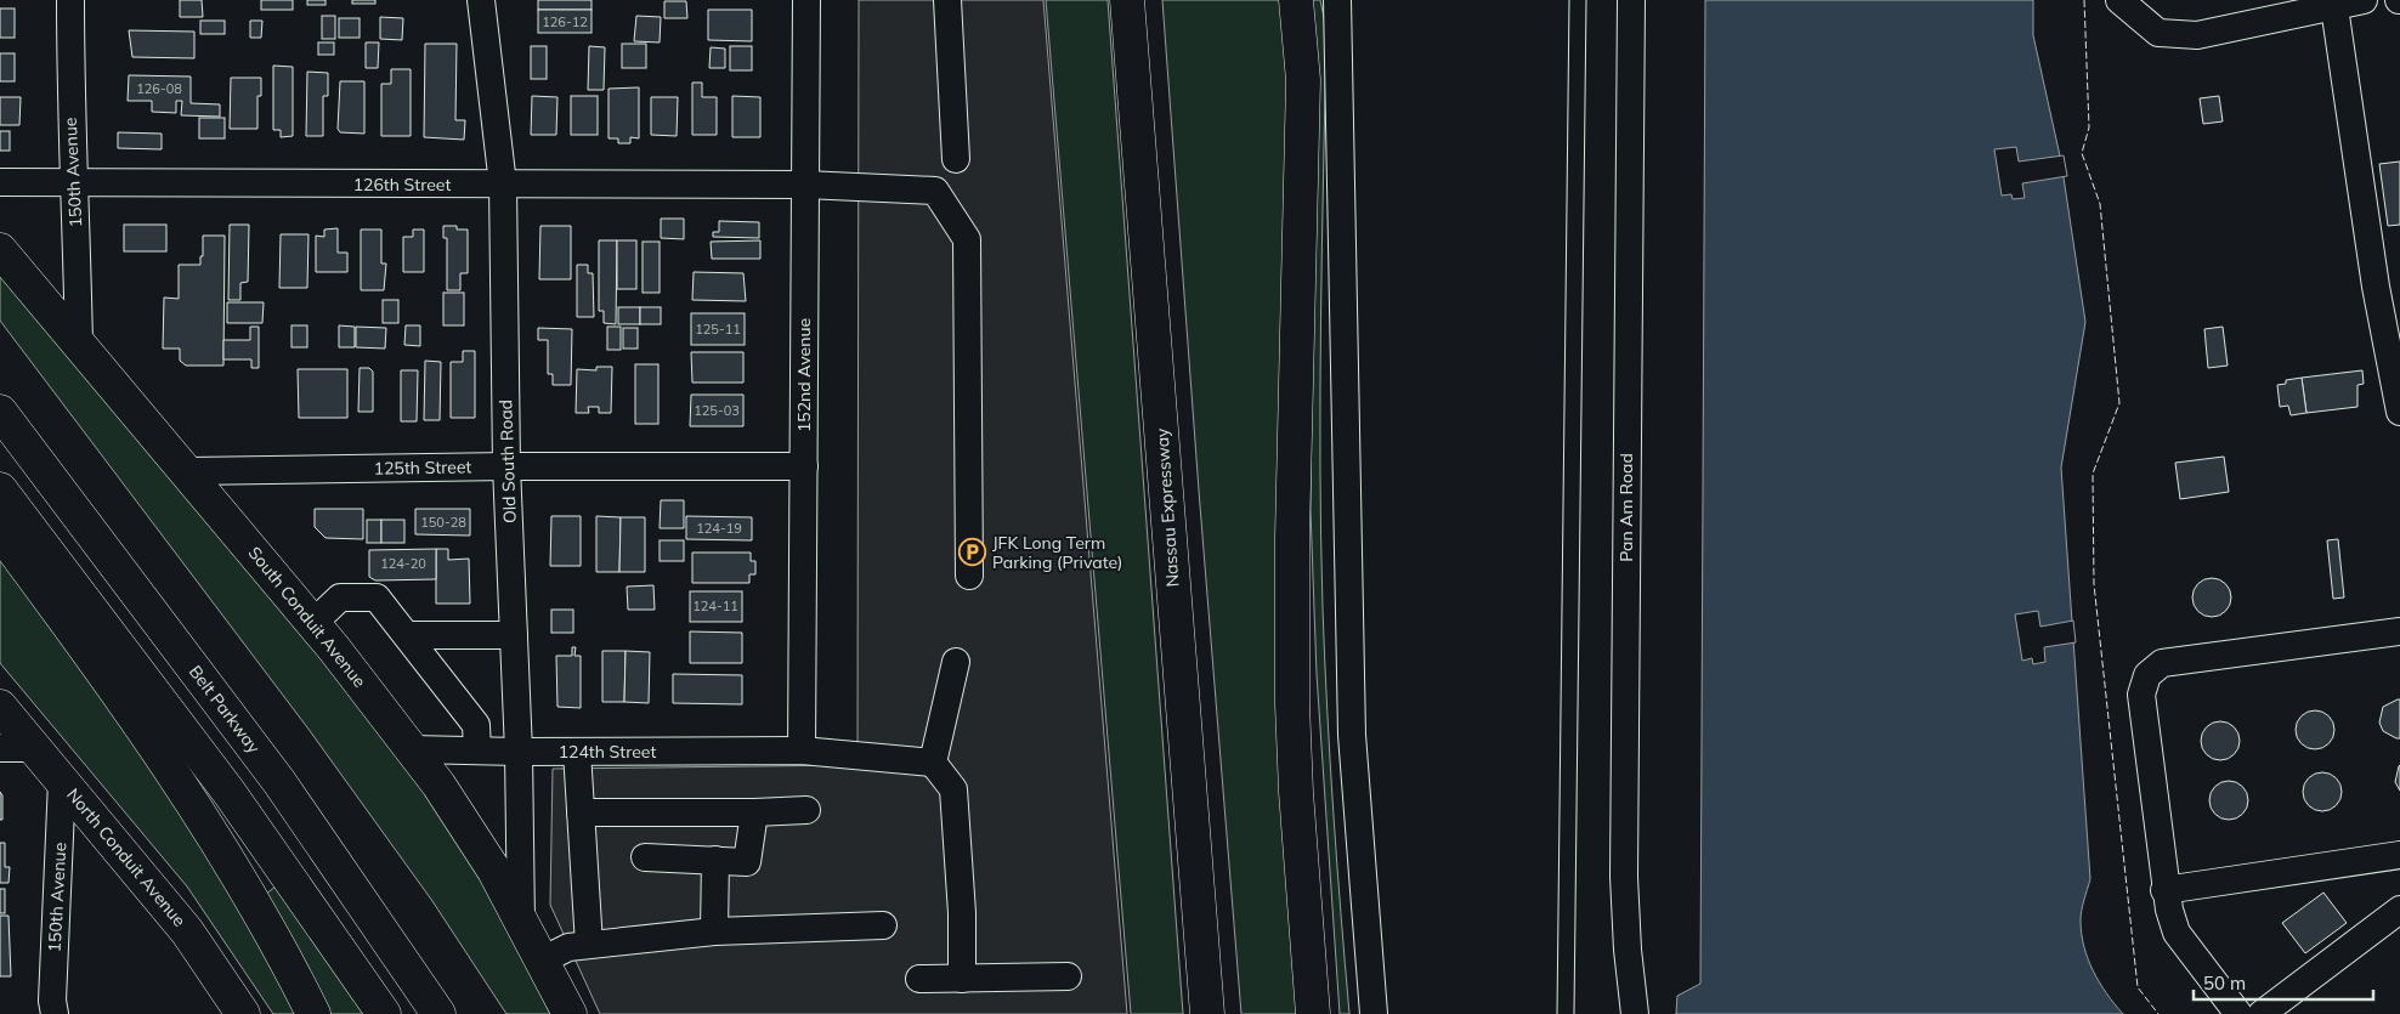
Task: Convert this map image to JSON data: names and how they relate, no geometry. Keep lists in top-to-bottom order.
{
  "streets": {
    "main road": [
      "Nassau Expressway",
      "South Conduit Avenue",
      "Belt Parkway",
      "North Conduit Avenue"
    ],
    "street": [
      "150th Avenue",
      "126th Street",
      "152nd Avenue",
      "Old South Road",
      "125th Street",
      "Pan Am Road",
      "124th Street"
    ]
  },
  "crossings": [
    ["150th Avenue", "126th Street"],
    ["150th Avenue", "South Conduit Avenue"],
    ["150th Avenue", "North Conduit Avenue"],
    ["126th Street", "152nd Avenue"],
    ["126th Street", "Old South Road"],
    ["152nd Avenue", "125th Street"],
    ["152nd Avenue", "124th Street"],
    ["Old South Road", "125th Street"],
    ["Old South Road", "South Conduit Avenue"],
    ["Old South Road", "124th Street"],
    ["125th Street", "South Conduit Avenue"],
    ["South Conduit Avenue", "124th Street"]
  ],
  "places": {
    "parking": ["JFK Long Term Parking (Private)"]
  },
  "house_numbers": [
    "126-12",
    "126-08",
    "125-11",
    "125-03",
    "150-28",
    "124-19",
    "124-20",
    "124-11"
  ],
  "scale_bar": "50 m"
}
